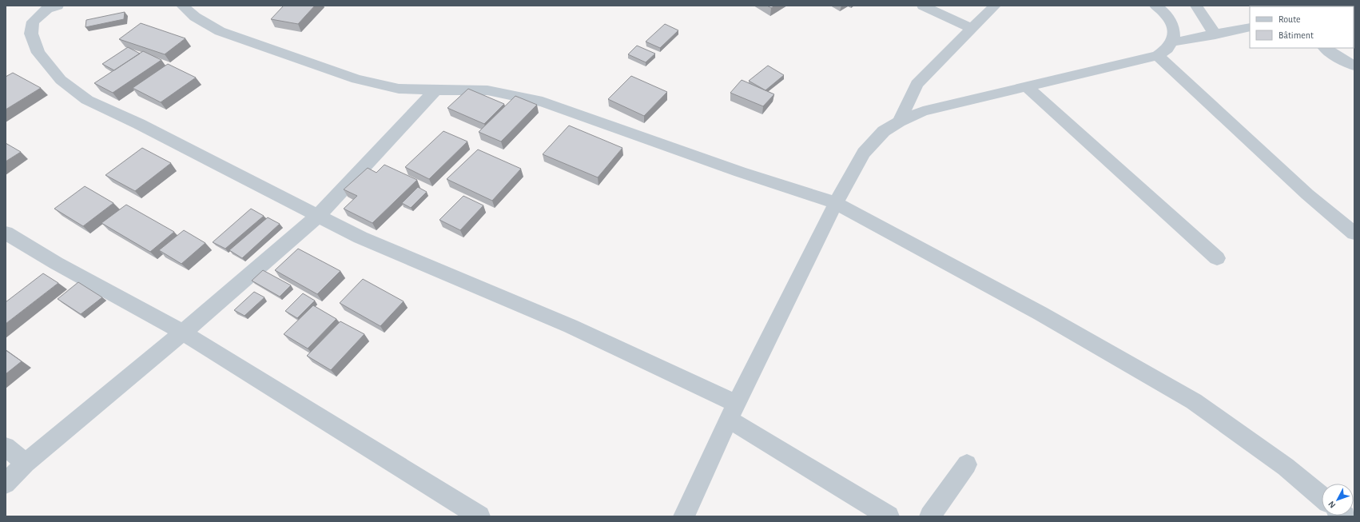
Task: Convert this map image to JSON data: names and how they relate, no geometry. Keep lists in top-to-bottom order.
{
  "legend": ["Route", "Bâtiment"],
  "north": "bottom left"
}
